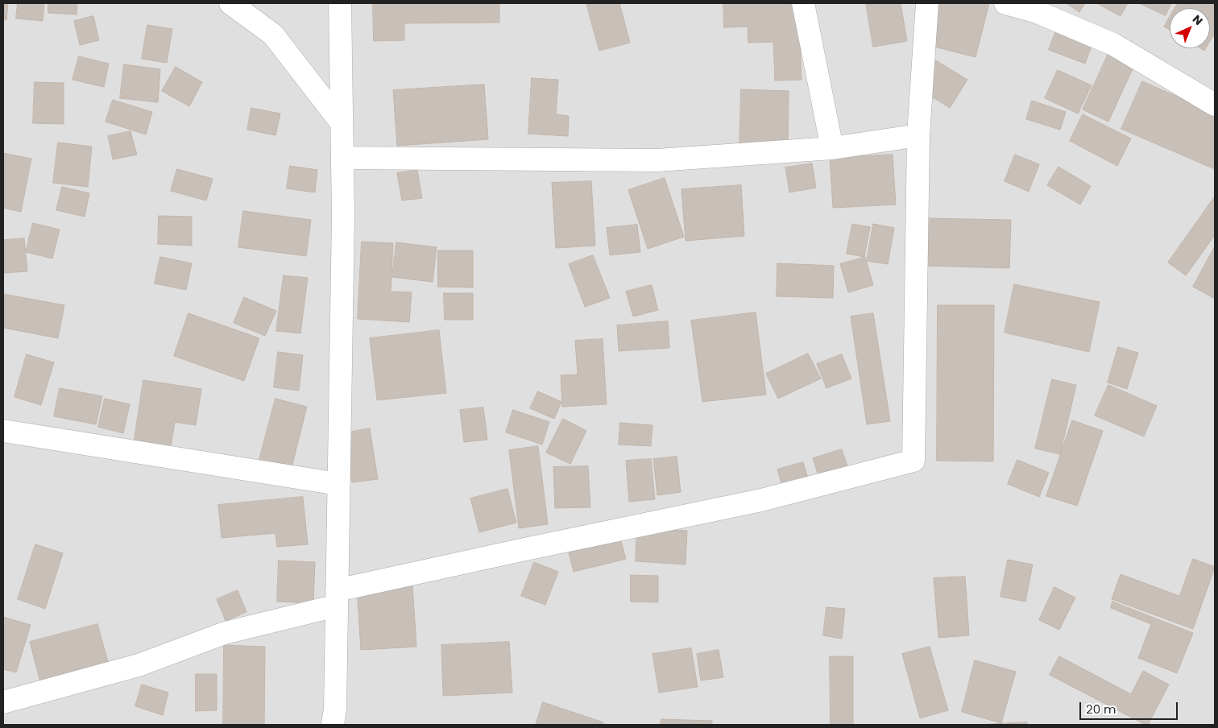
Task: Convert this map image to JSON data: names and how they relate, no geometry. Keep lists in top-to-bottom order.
{
  "scale_bar": "20 m",
  "north": "top right"
}
